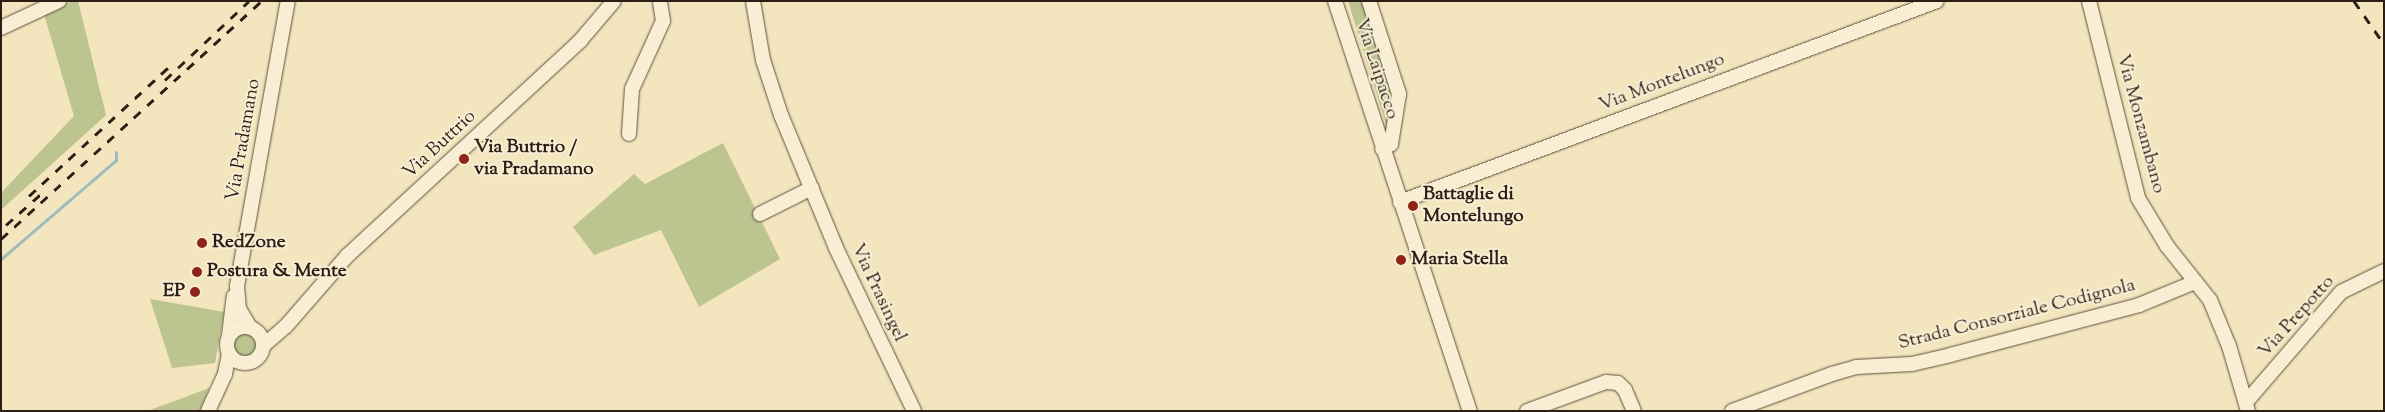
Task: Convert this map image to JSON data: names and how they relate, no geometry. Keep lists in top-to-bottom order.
{
  "streets": {
    "street": [
      "Via Laipacco",
      "Via Montelungo",
      "Via Monzambano",
      "Via Pradamano",
      "Via Buttrio",
      "Via Prasingel",
      "Strada Consorziale Codignola",
      "Via Prepotto"
    ]
  },
  "crossings": [
    ["Via Laipacco", "Via Montelungo"],
    ["Via Monzambano", "Strada Consorziale Codignola"],
    ["Via Monzambano", "Via Prepotto"],
    ["Via Pradamano", "Via Buttrio"]
  ],
  "places": [
    "Via Buttrio / via Pradamano",
    "Battaglie di Montelungo",
    "RedZone",
    "Maria Stella",
    "Postura & Mente",
    "EP"
  ]
}
